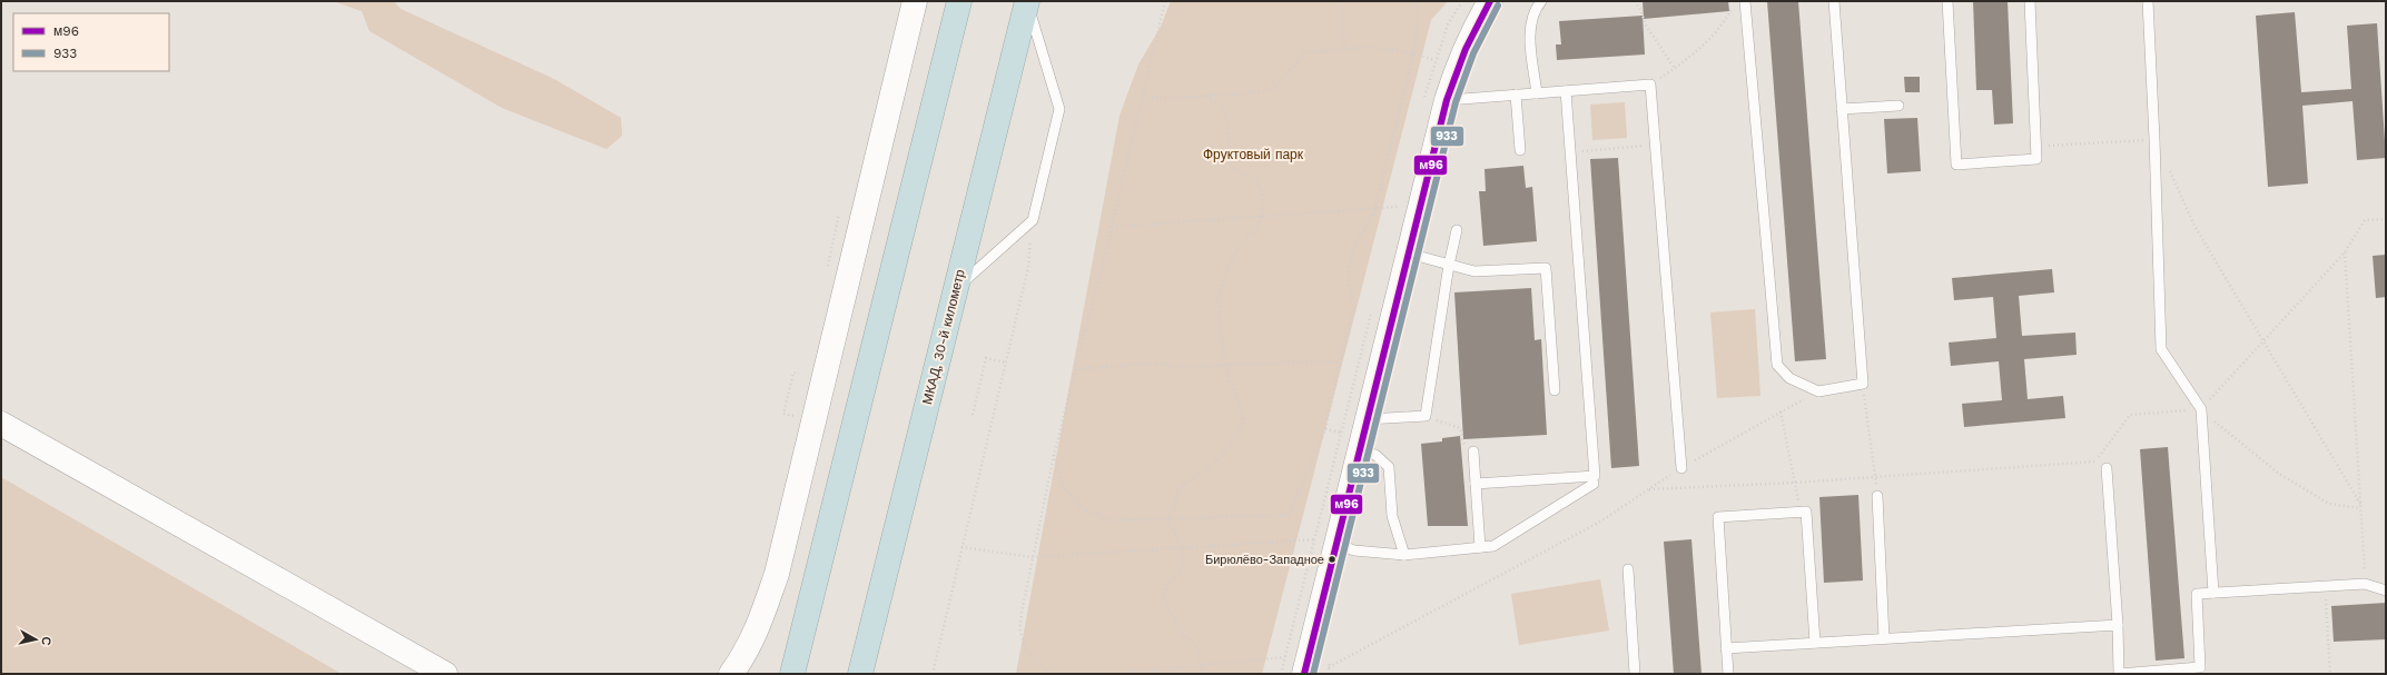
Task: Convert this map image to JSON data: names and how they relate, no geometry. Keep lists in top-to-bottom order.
{
  "streets": {
    "highway": ["МКАД, 30-й километр"]
  },
  "parks": ["Фруктовый парк"],
  "places": ["Бирюлёво-Западное"],
  "lines": ["transit line м96", "transit line 933"],
  "legend": ["м96", "933"],
  "north": "right"
}
